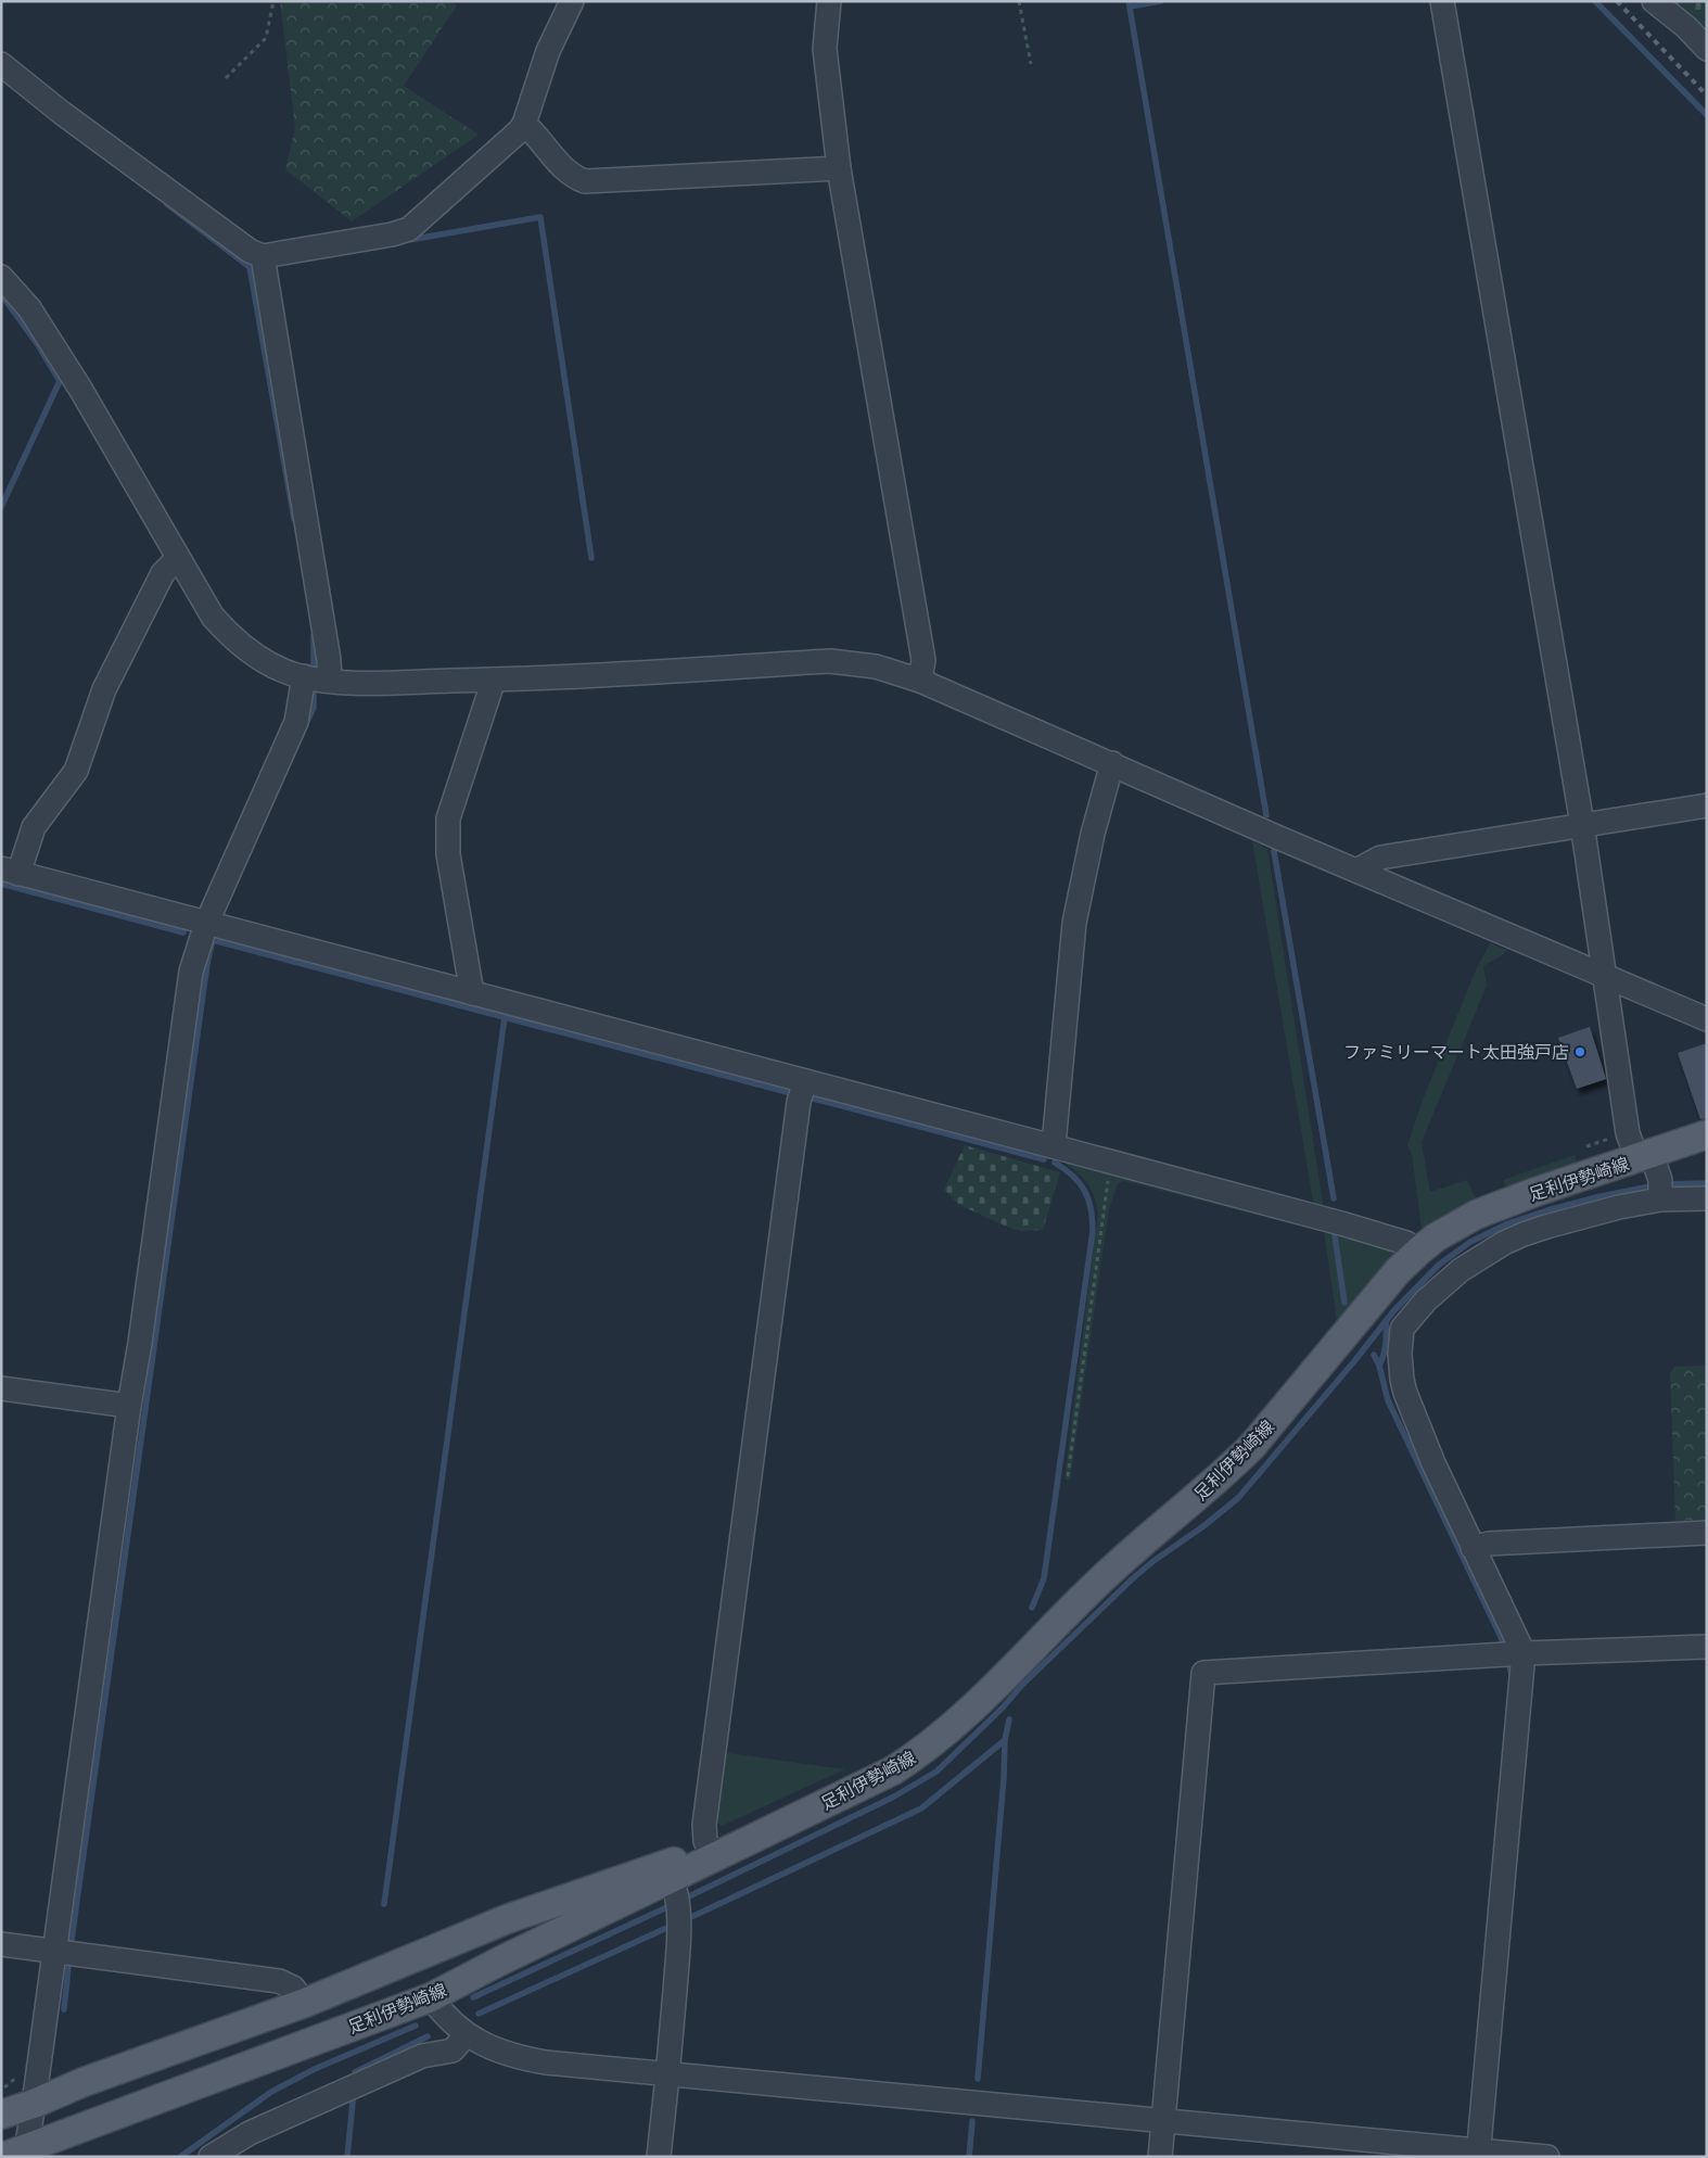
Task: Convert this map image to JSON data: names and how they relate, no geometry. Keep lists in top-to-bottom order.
{
  "streets": {
    "main road": ["足利伊勢崎線"]
  },
  "places": ["ファミリーマート太田強戸店"]
}
